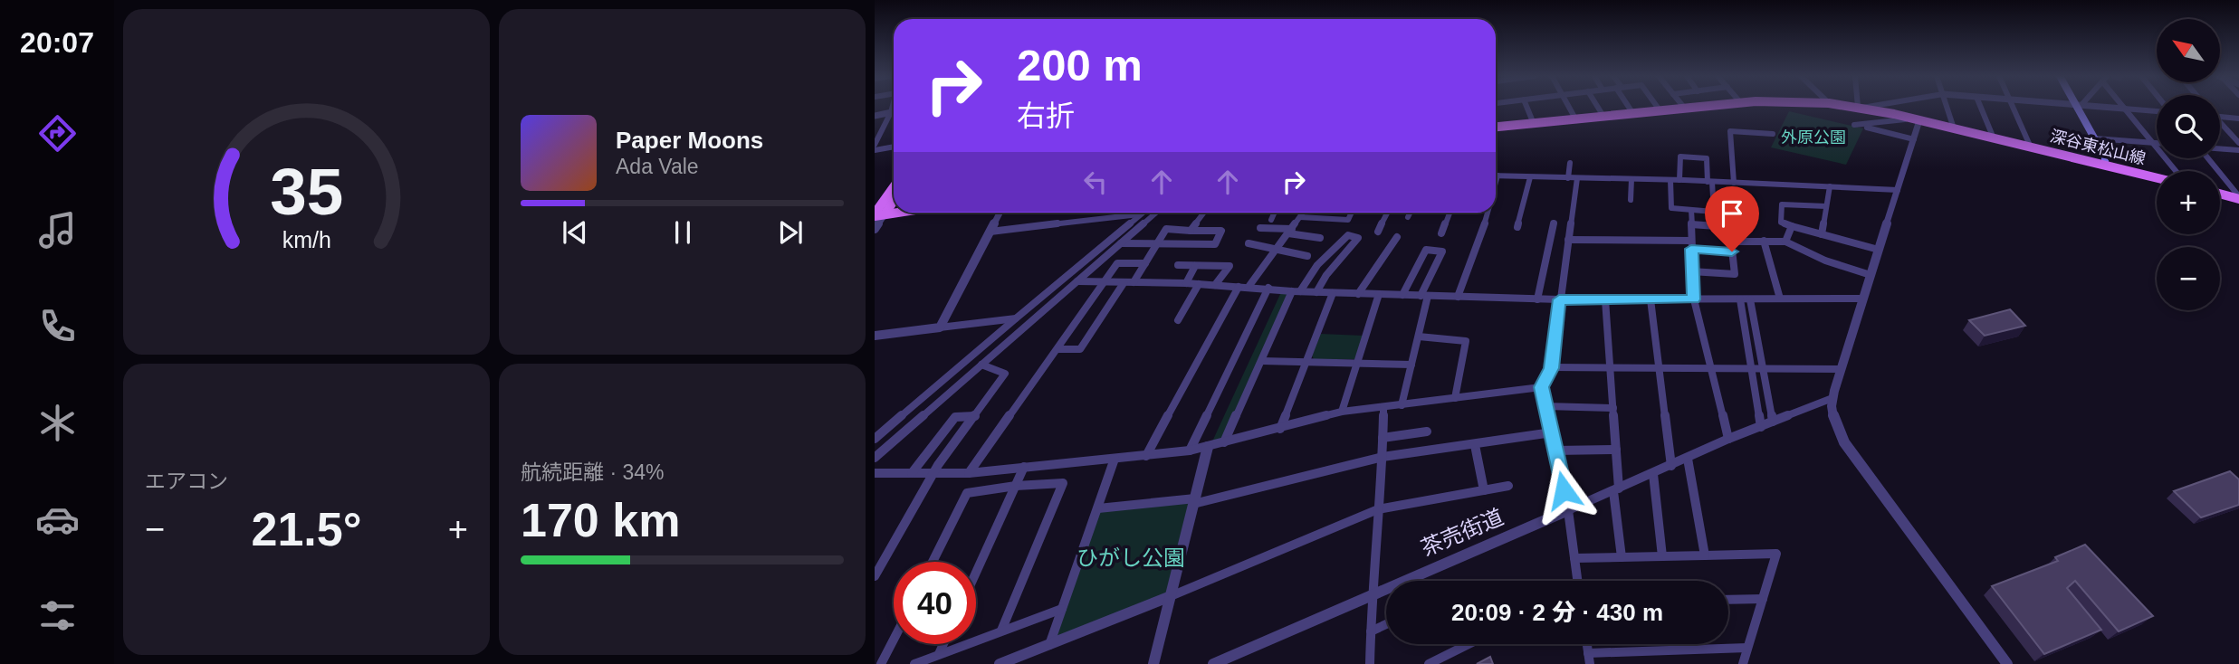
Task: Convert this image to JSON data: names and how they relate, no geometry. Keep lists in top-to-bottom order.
{
  "streets": {
    "main road": ["深谷東松山線"],
    "street": ["茶売街道"]
  },
  "parks": ["外原公園", "ひがし公園"],
  "north": "top left",
  "page": {
    "tabs": "20:07",
    "map_buttons": ["+", "−"],
    "turn": ["200 m", "右折"],
    "song": ["Paper Moons", "Ada Vale"],
    "tile": [
      "エアコン",
      ["航続距離 · 34%", "170 km"]
    ],
    "heat": ["−", "21.5°", "+"],
    "limit": "40",
    "trip": "20:09 · 2 分 · 430 m",
    "gauge": ["35", "km/h"]
  }
}
